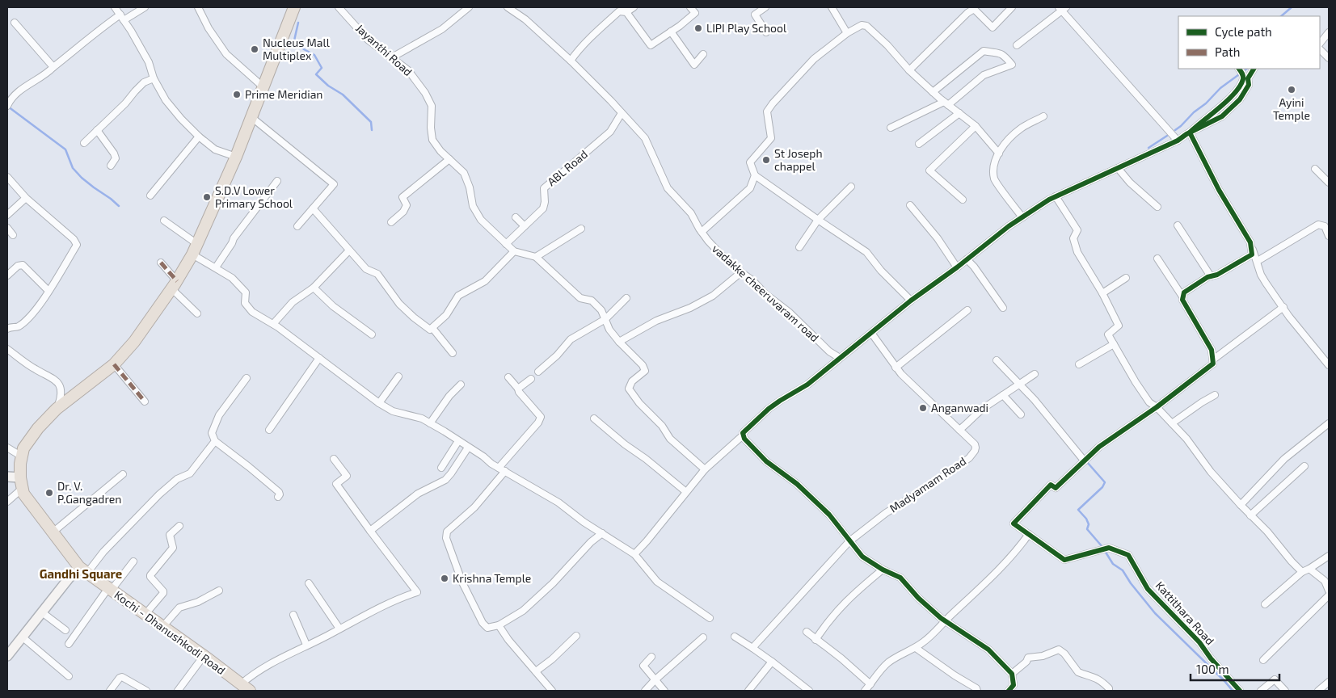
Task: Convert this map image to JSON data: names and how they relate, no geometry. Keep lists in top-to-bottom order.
{
  "streets": {
    "highway": ["Kochi - Dhanushkodi Road"],
    "street": [
      "Jayanthi Road",
      "ABL Road",
      "vadakke cheeruvaram road",
      "Madyamam Road",
      "Kattithara Road"
    ]
  },
  "crossings": [
    ["Jayanthi Road", "ABL Road"],
    ["ABL Road", "vadakke cheeruvaram road"]
  ],
  "districts": ["Gandhi Square"],
  "places": [
    "LIPI Play School",
    "Nucleus Mall Multiplex",
    "Ayini Temple",
    "Prime Meridian",
    "St Joseph chappel",
    "S.D.V Lower Primary School",
    "Anganwadi",
    "Dr. V. P.Gangadren",
    "Krishna Temple"
  ],
  "legend": ["Cycle path", "Path"],
  "scale_bar": "100 m"
}
